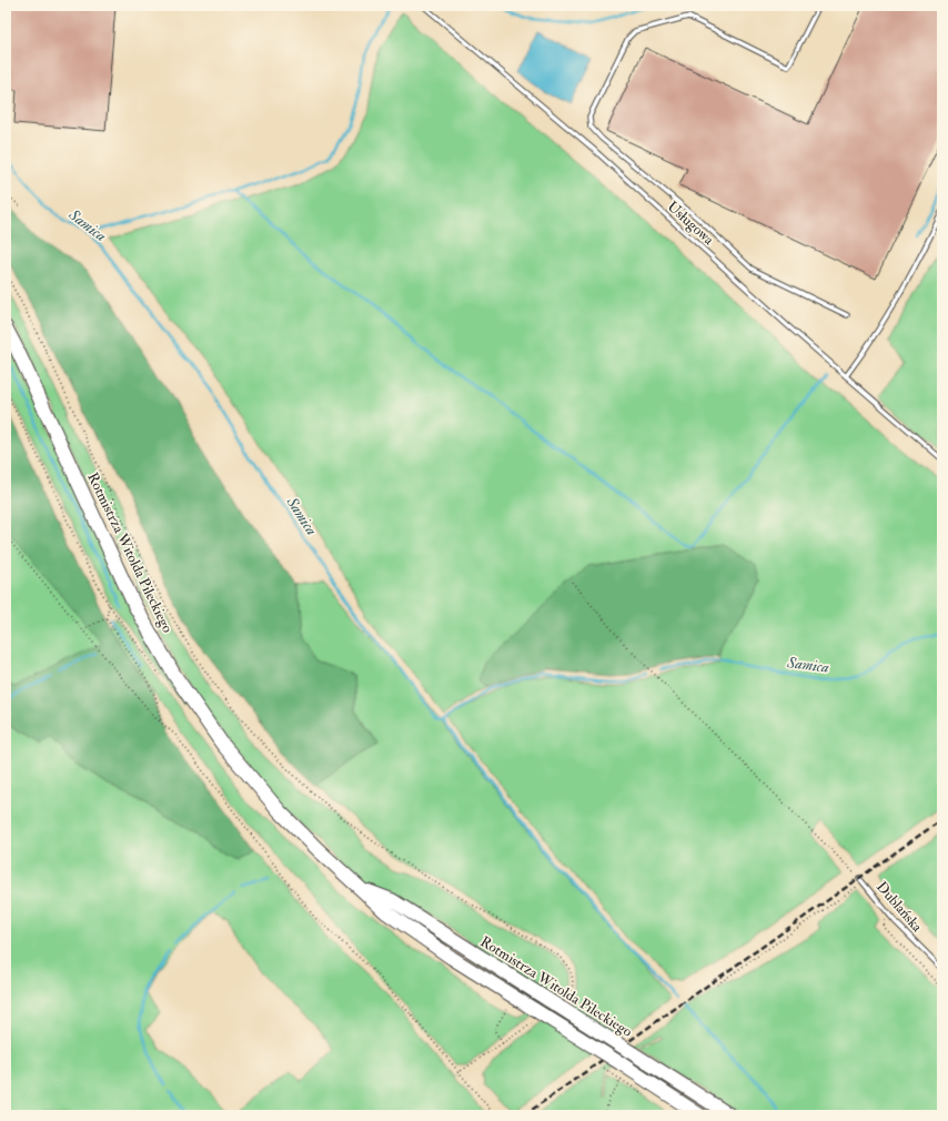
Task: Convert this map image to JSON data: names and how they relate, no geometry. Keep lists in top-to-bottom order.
{
  "streets": {
    "main road": ["Rotmistrza Witolda Pileckiego"],
    "lane": ["Usługowa", "Dublańska"]
  },
  "water": ["Samica"]
}
